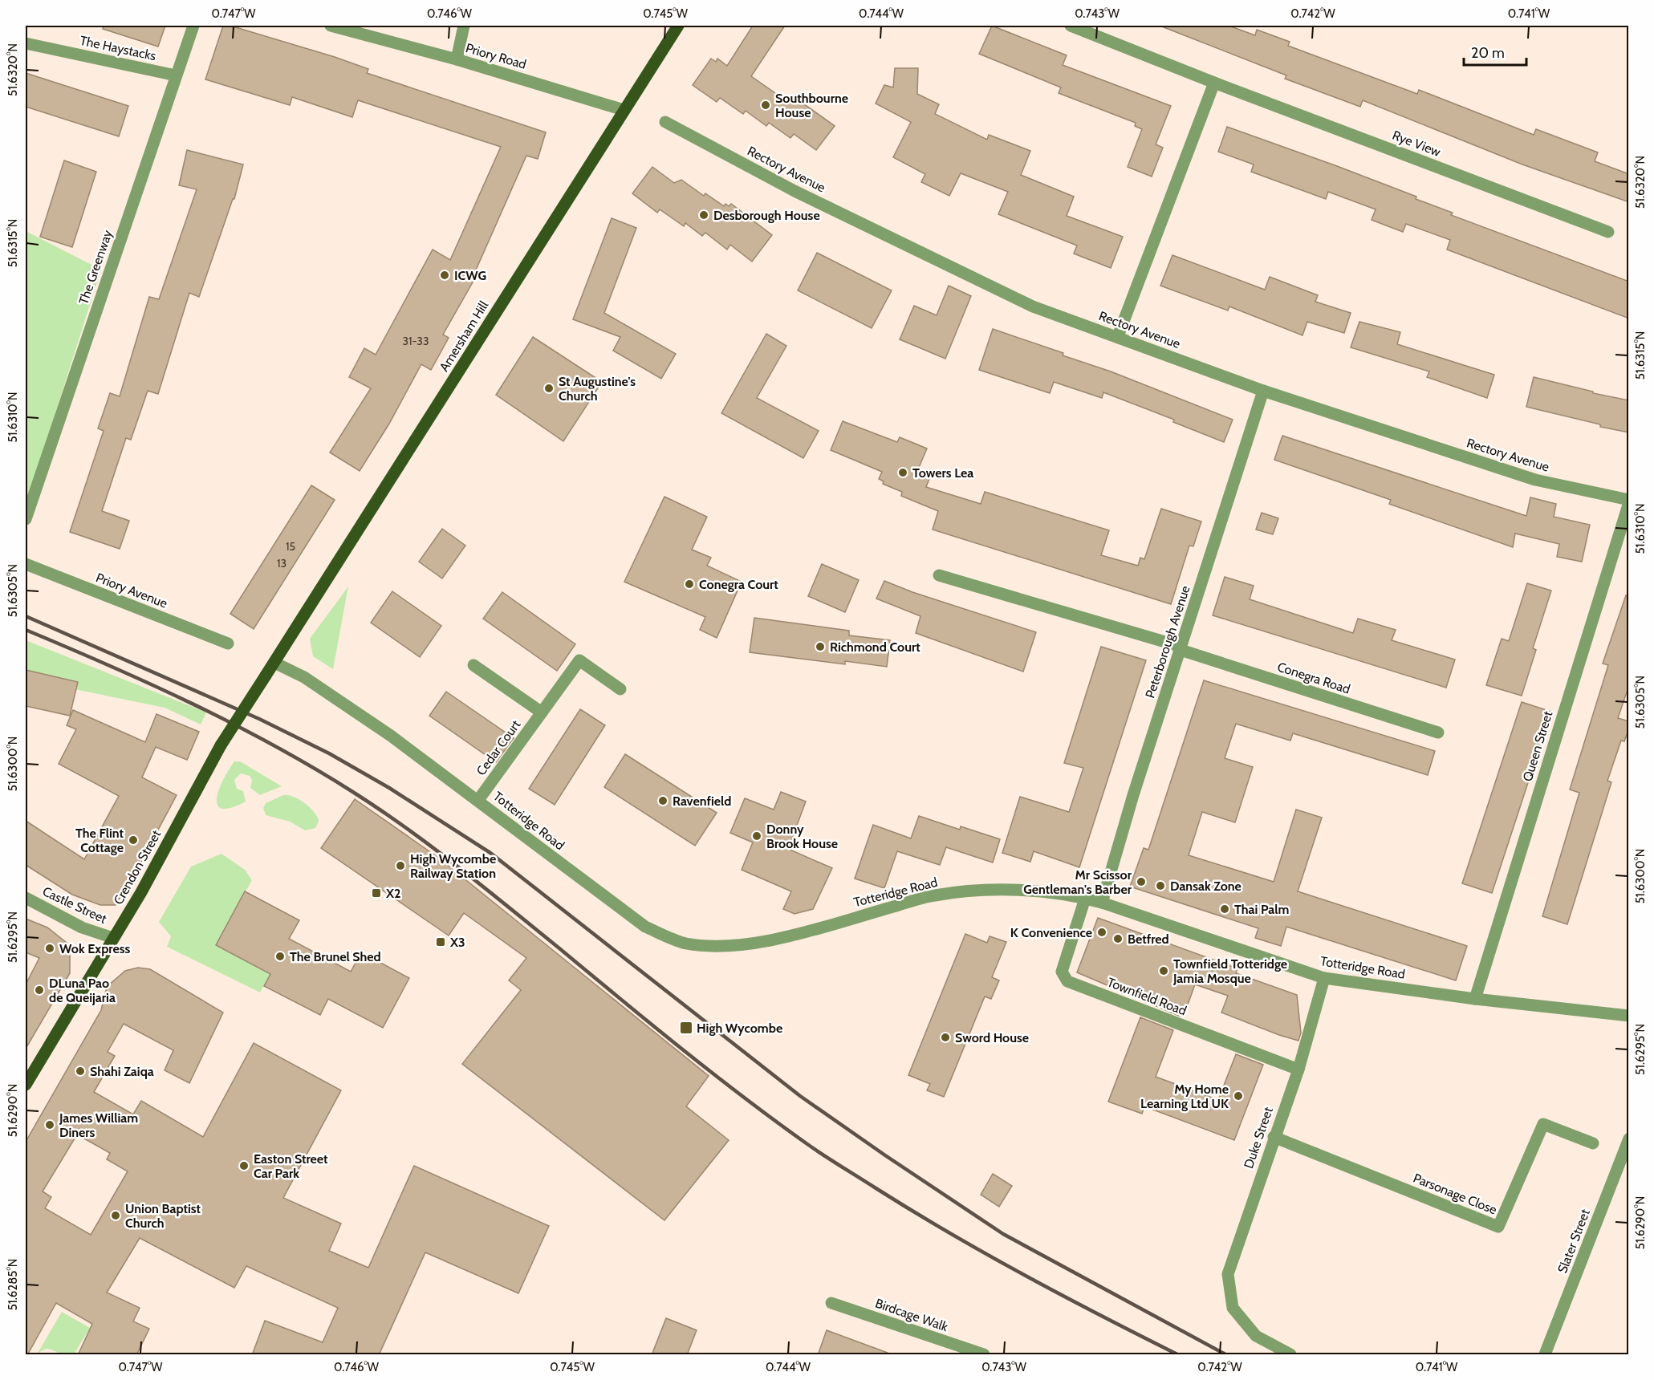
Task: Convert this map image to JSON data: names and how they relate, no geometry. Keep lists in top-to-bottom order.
{
  "streets": {
    "main road": ["Amersham Hill", "Crendon Street"],
    "street": [
      "The Haystacks",
      "Priory Road",
      "Rye View",
      "Rectory Avenue",
      "The Greenway",
      "Priory Avenue",
      "Peterborough Avenue",
      "Conegra Road",
      "Queen Street",
      "Cedar Court",
      "Totteridge Road",
      "Castle Street",
      "Townfield Road",
      "Duke Street",
      "Parsonage Close",
      "Slater Street",
      "Birdcage Walk"
    ]
  },
  "crossings": [
    ["The Haystacks", "The Greenway"],
    ["Priory Road", "Amersham Hill"],
    ["Rectory Avenue", "Peterborough Avenue"],
    ["Rectory Avenue", "Queen Street"],
    ["Amersham Hill", "Totteridge Road"],
    ["Amersham Hill", "Crendon Street"],
    ["Peterborough Avenue", "Conegra Road"],
    ["Peterborough Avenue", "Totteridge Road"],
    ["Queen Street", "Totteridge Road"],
    ["Cedar Court", "Totteridge Road"],
    ["Totteridge Road", "Crendon Street"],
    ["Totteridge Road", "Townfield Road"],
    ["Totteridge Road", "Duke Street"],
    ["Crendon Street", "Castle Street"],
    ["Townfield Road", "Duke Street"],
    ["Duke Street", "Parsonage Close"]
  ],
  "places": {
    "other": [
      "Southbourne House",
      "Desborough House",
      "ICWG",
      "St Augustine's Church",
      "Towers Lea",
      "Conegra Court",
      "Richmond Court",
      "Ravenfield",
      "Donny Brook House",
      "The Flint Cottage",
      "High Wycombe Railway Station",
      "Mr Scissor Gentleman's Barber",
      "Dansak Zone",
      "Thai Palm",
      "K Convenience",
      "Betfred",
      "Wok Express",
      "The Brunel Shed",
      "Townfield Totteridge Jamia Mosque",
      "DLuna Pao de Queijaria",
      "Sword House",
      "Shahi Zaiqa",
      "My Home Learning Ltd UK",
      "James William Diners",
      "Easton Street Car Park",
      "Union Baptist Church"
    ],
    "transit": ["X2", "X3", "High Wycombe"]
  },
  "house_numbers": ["31-33", "15", "13"],
  "scale_bar": "20 m",
  "coordinates": [
    "0.747°W",
    "0.746°W",
    "0.745°W",
    "0.744°W",
    "0.743°W",
    "0.742°W",
    "0.741°W",
    "51.6320°N",
    "51.6315°N",
    "51.6310°N",
    "51.6305°N",
    "51.6300°N",
    "51.6295°N",
    "51.6290°N",
    "51.6285°N"
  ]
}
